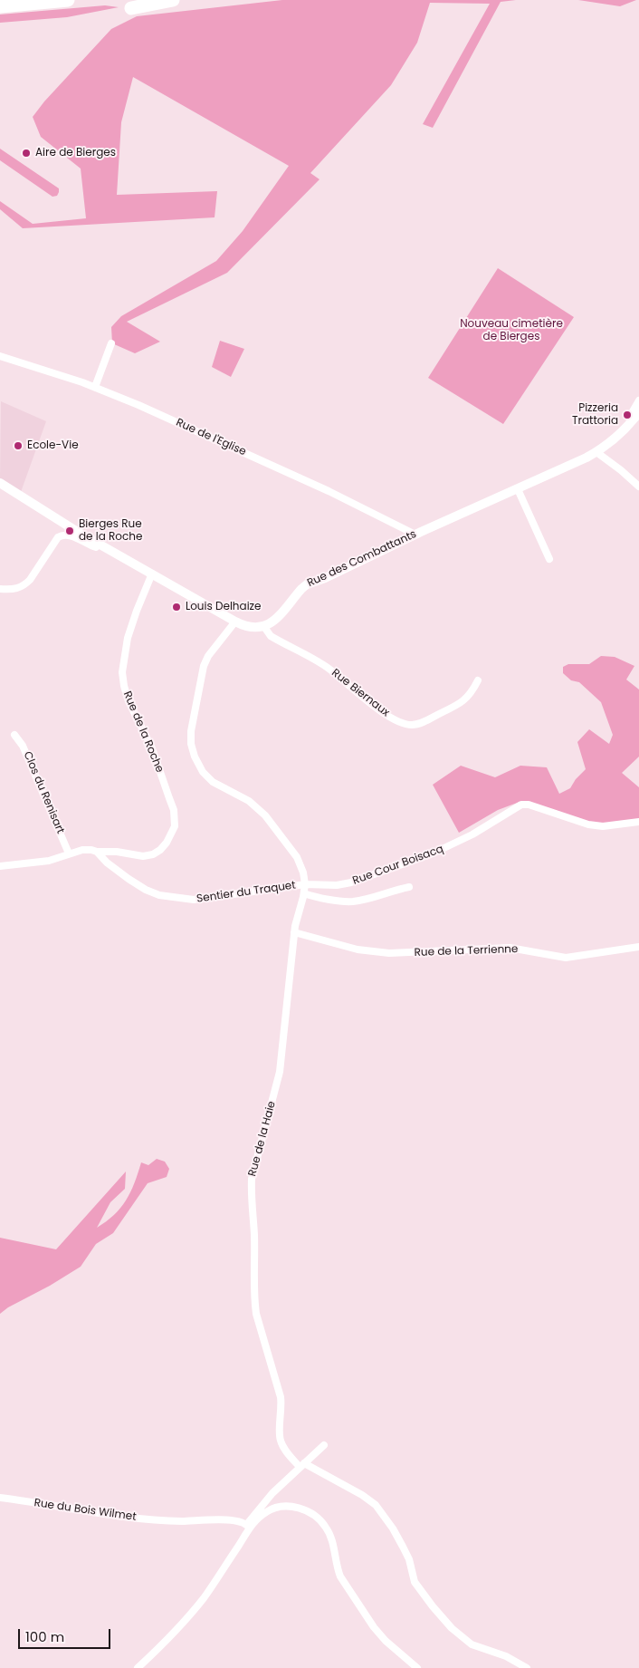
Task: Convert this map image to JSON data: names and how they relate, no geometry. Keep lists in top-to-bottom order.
{
  "streets": {
    "street": [
      "Rue de l'Eglise",
      "Rue des Combattants",
      "Rue Biernaux",
      "Rue de la Roche",
      "Clos du Renisart",
      "Rue Cour Boisacq",
      "Sentier du Traquet",
      "Rue de la Terrienne",
      "Rue de la Haie",
      "Rue du Bois Wilmet"
    ]
  },
  "crossings": [
    ["Rue de l'Eglise", "Rue des Combattants"],
    ["Rue des Combattants", "Rue Biernaux"],
    ["Rue de la Roche", "Sentier du Traquet"],
    ["Rue Cour Boisacq", "Sentier du Traquet"],
    ["Rue Cour Boisacq", "Rue de la Haie"],
    ["Sentier du Traquet", "Rue de la Haie"],
    ["Rue de la Terrienne", "Rue de la Haie"]
  ],
  "parks": ["Nouveau cimetière de Bierges"],
  "places": [
    "Aire de Bierges",
    "Pizzeria Trattoria",
    "Ecole-Vie",
    "Bierges Rue de la Roche",
    "Louis Delhaize"
  ],
  "scale_bar": "100 m"
}
